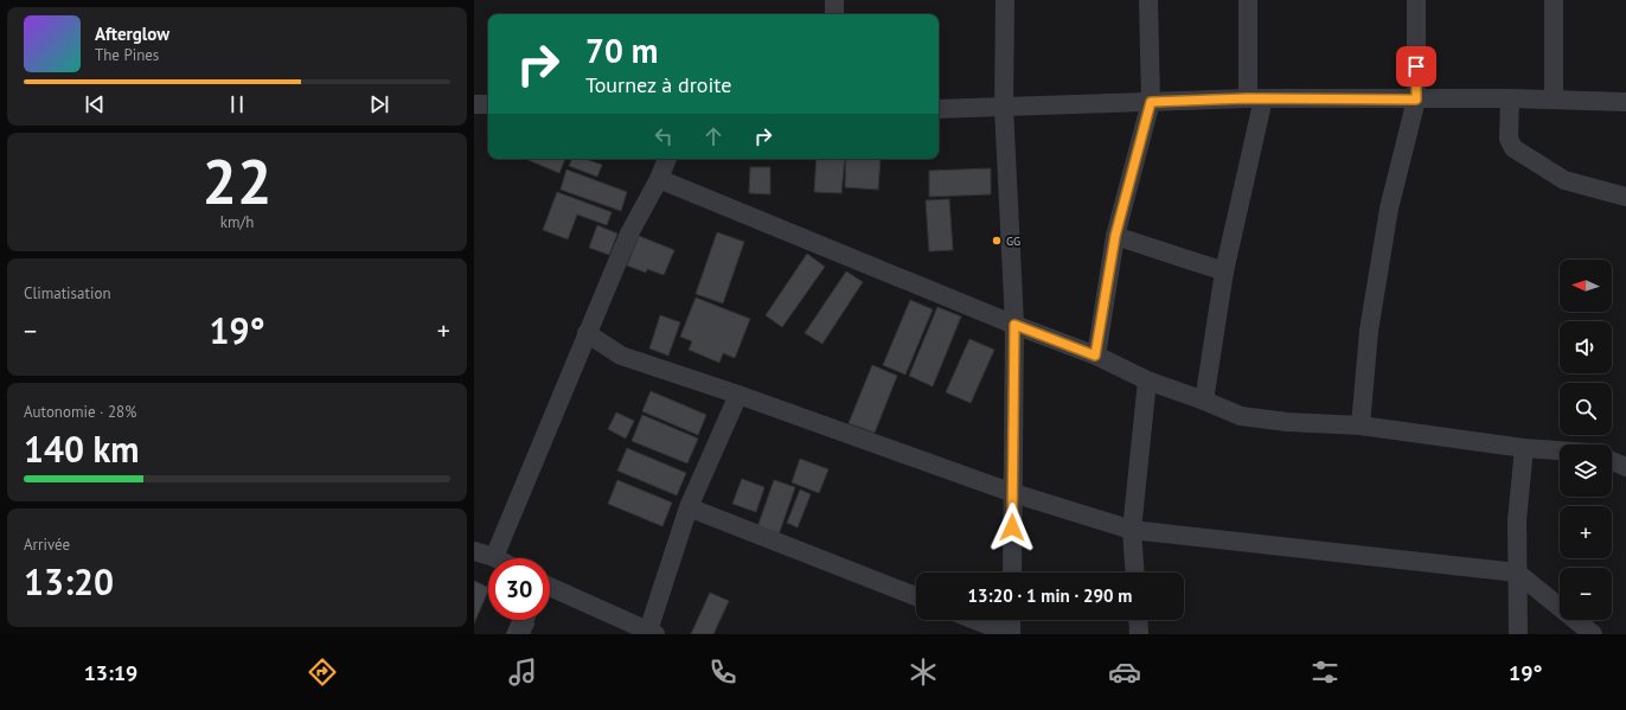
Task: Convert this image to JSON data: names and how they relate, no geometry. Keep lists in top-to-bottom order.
{
  "places": ["GG"],
  "north": "left",
  "page": {
    "turn": ["70 m", "Tournez à droite"],
    "song": ["Afterglow", "The Pines"],
    "tile": [
      ["22", "km/h"],
      "Climatisation",
      ["Autonomie · 28%", "140 km"],
      ["Arrivée", "13:20"]
    ],
    "map_buttons": ["+", "−"],
    "heat": ["−", "19°", "+"],
    "limit": "30",
    "trip": "13:20 · 1 min · 290 m",
    "tabs": ["13:19", "19°"]
  }
}
